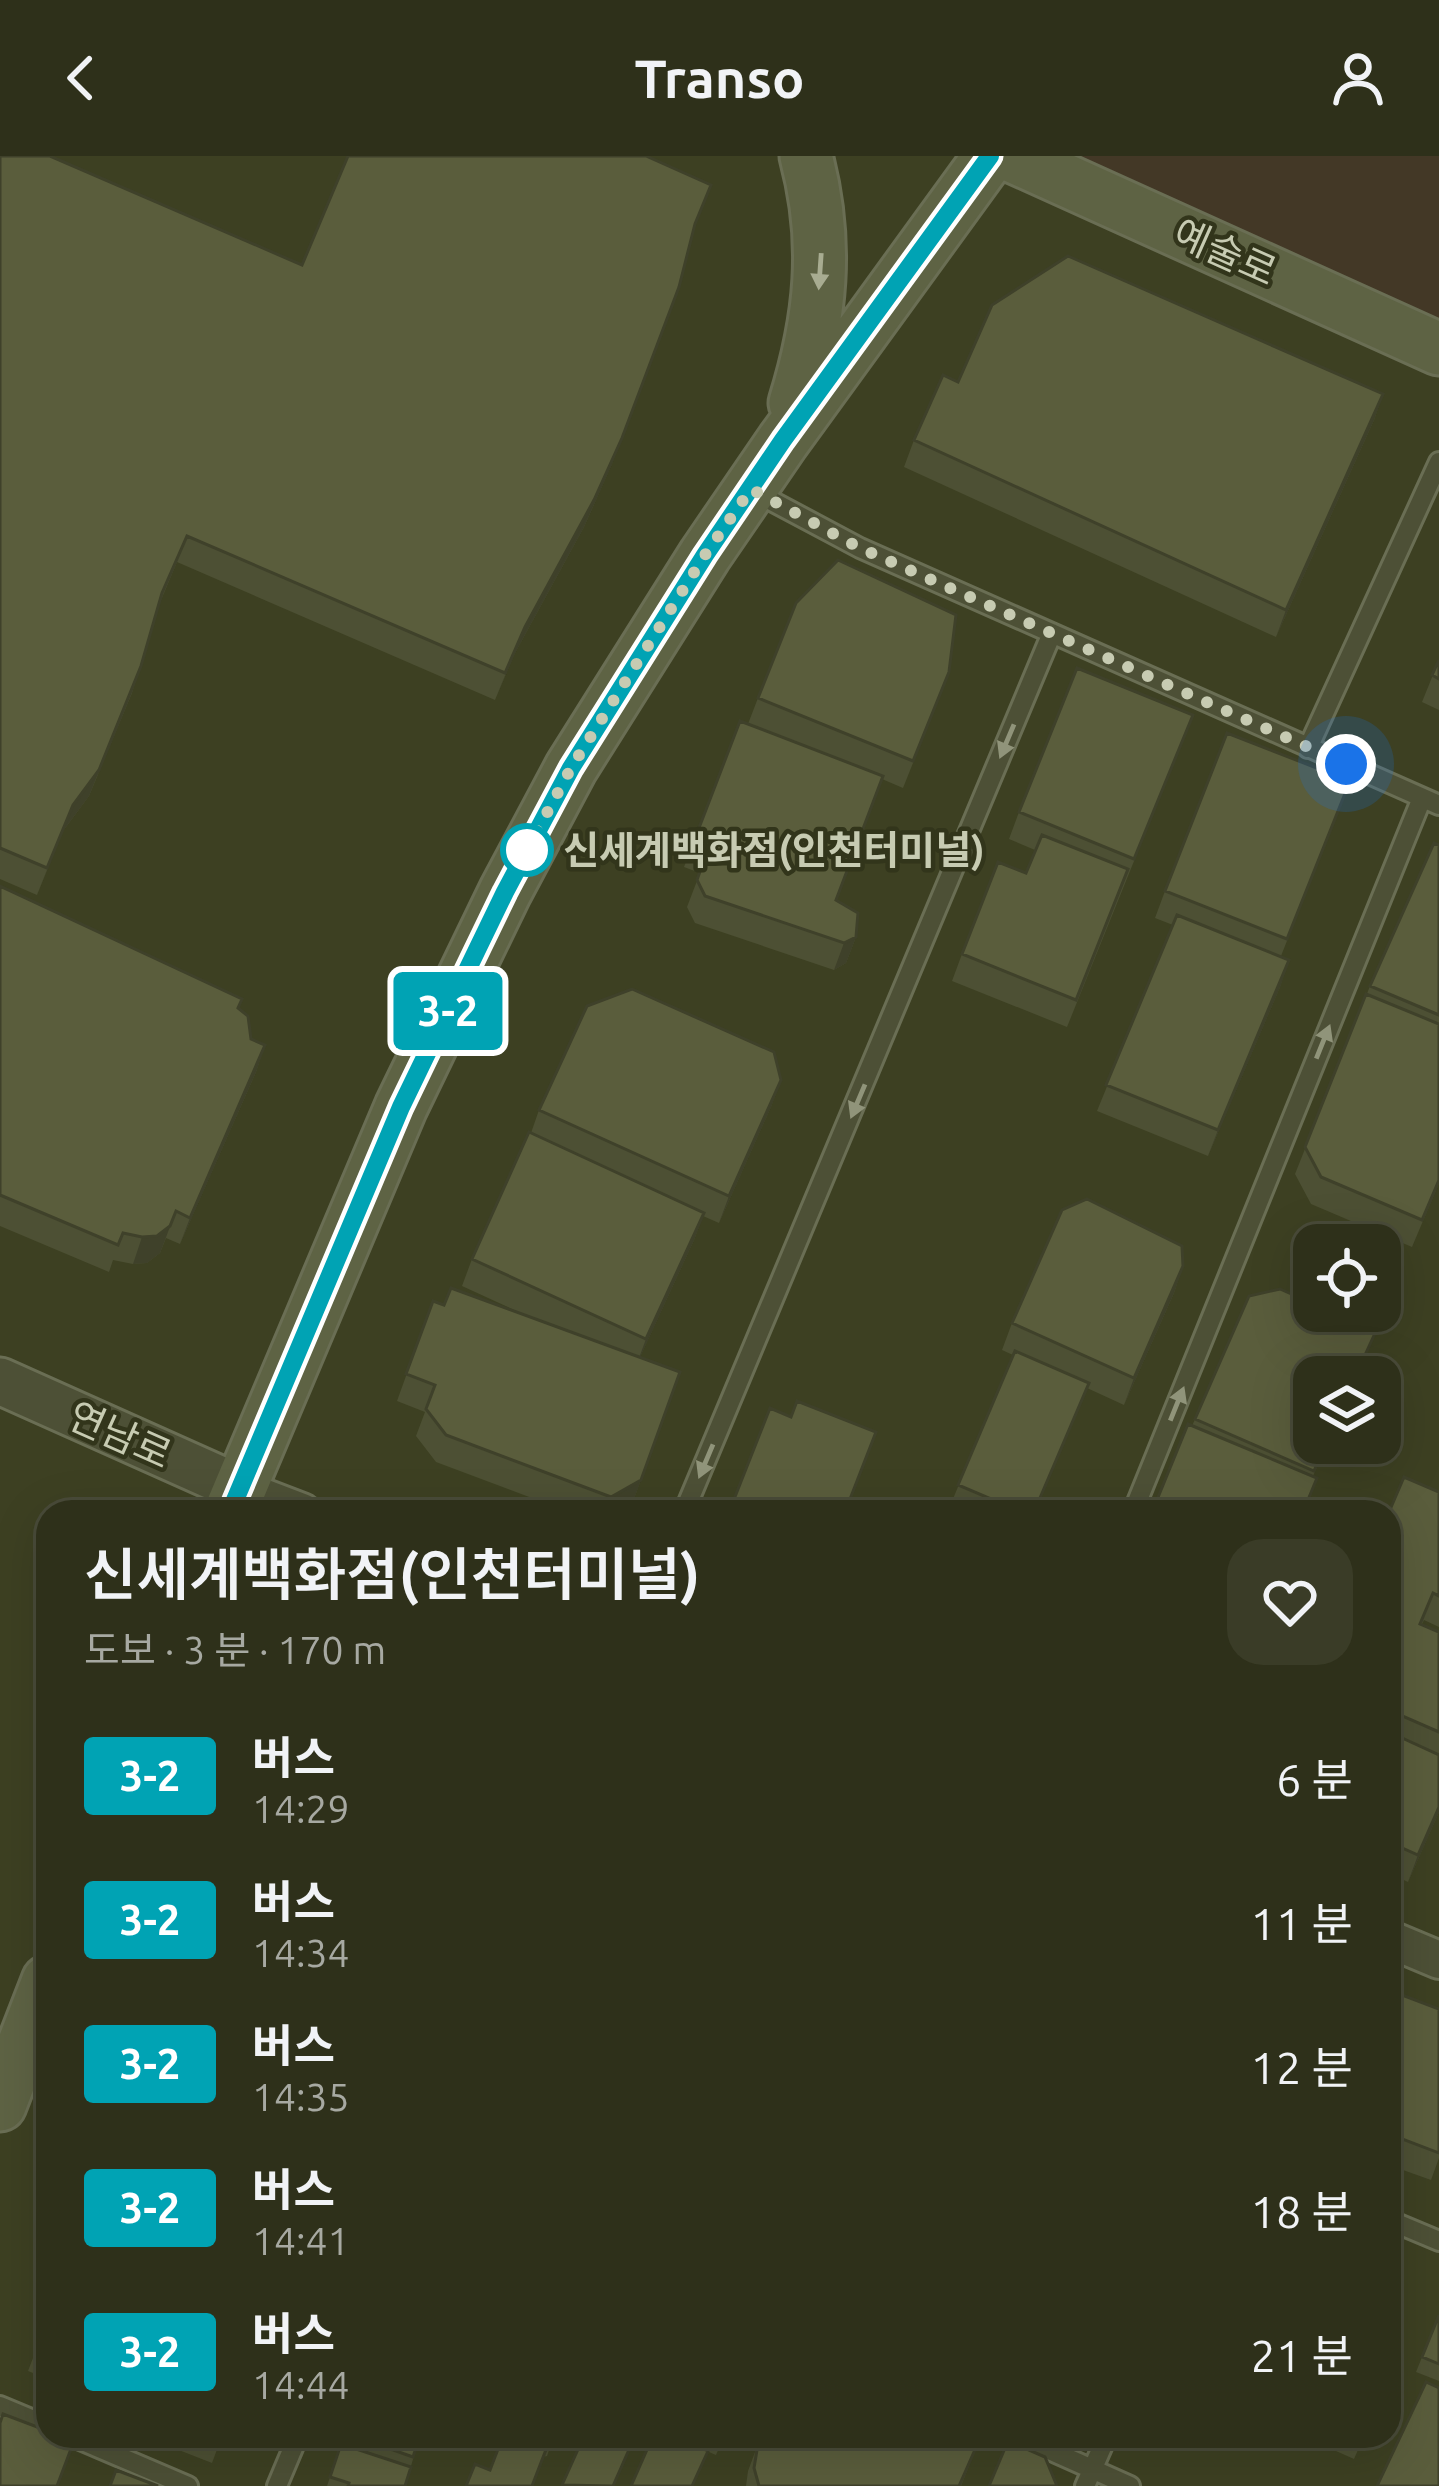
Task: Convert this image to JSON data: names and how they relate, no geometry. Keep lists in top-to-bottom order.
{
  "streets": {
    "main road": ["예술로"],
    "street": ["연남로"]
  },
  "places": ["신세계백화점(인천터미널)"],
  "lines": ["bus line 3-2"],
  "page": {
    "header": "Transo",
    "on_map": "3-2",
    "heading": ["신세계백화점(인천터미널)", "도보 · 3 분 · 170 m"],
    "list": [
      {
        "mark": "3-2",
        "name": "버스",
        "note": "14:29",
        "value": "6 분"
      },
      {
        "mark": "3-2",
        "name": "버스",
        "note": "14:34",
        "value": "11 분"
      },
      {
        "mark": "3-2",
        "name": "버스",
        "note": "14:35",
        "value": "12 분"
      },
      {
        "mark": "3-2",
        "name": "버스",
        "note": "14:41",
        "value": "18 분"
      },
      {
        "mark": "3-2",
        "name": "버스",
        "note": "14:44",
        "value": "21 분"
      }
    ]
  }
}
